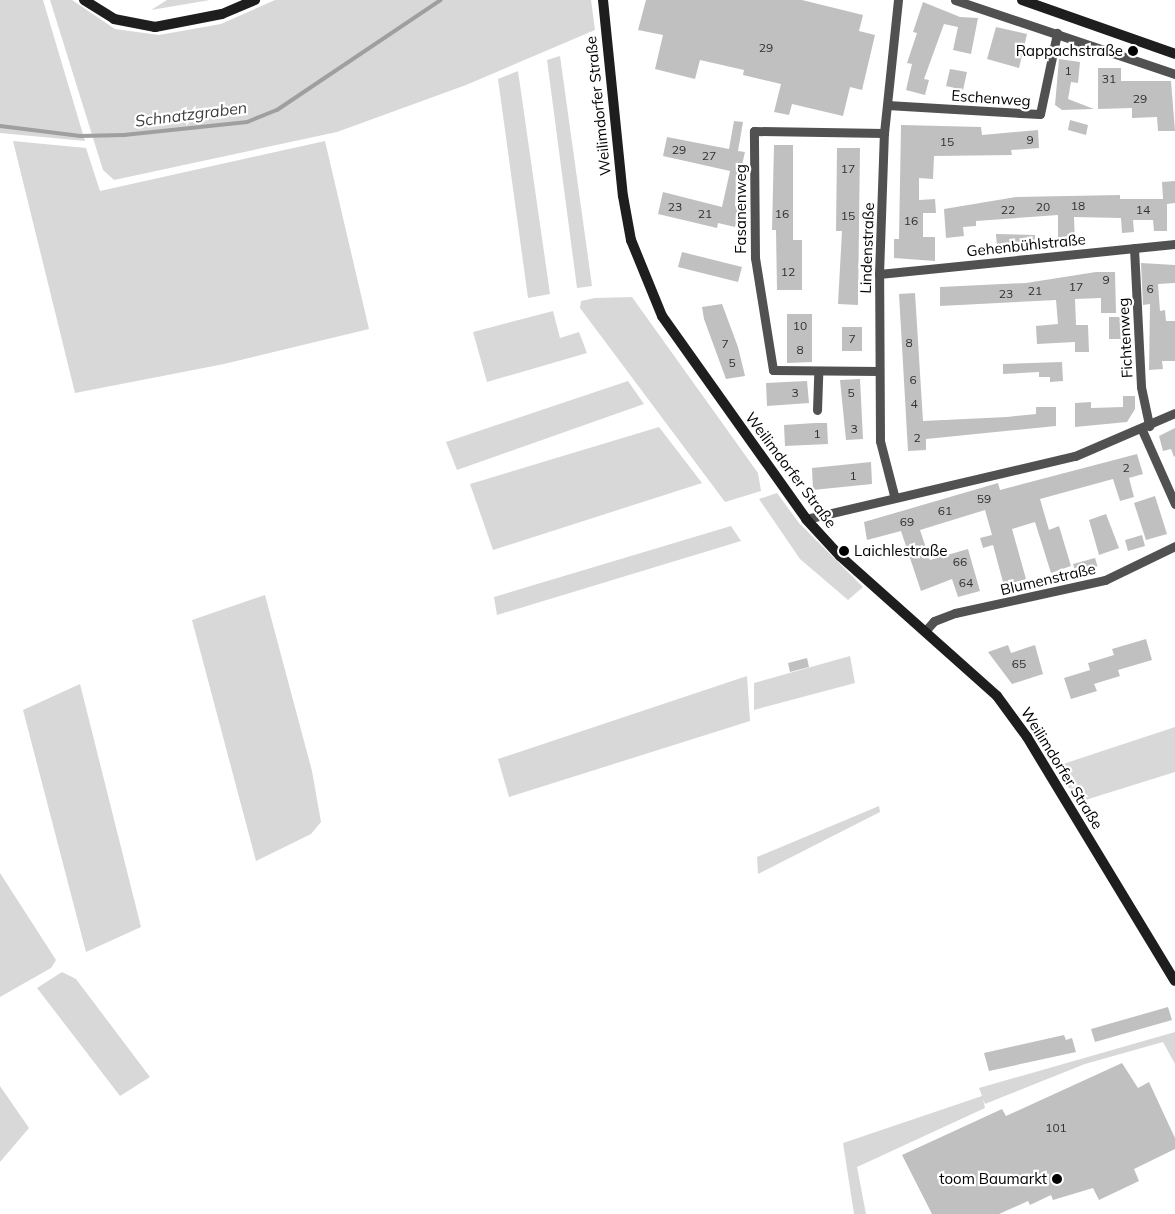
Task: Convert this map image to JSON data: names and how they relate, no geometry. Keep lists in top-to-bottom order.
{
  "streets": {
    "main road": ["Weilimdorfer Straße"],
    "street": [
      "Eschenweg",
      "Fasanenweg",
      "Gehenbühlstraße",
      "Lindenstraße",
      "Fichtenweg",
      "Blumenstraße"
    ]
  },
  "crossings": [
    ["Eschenweg", "Lindenstraße"],
    ["Weilimdorfer Straße", "Blumenstraße"],
    ["Fasanenweg", "Lindenstraße"],
    ["Gehenbühlstraße", "Lindenstraße"],
    ["Gehenbühlstraße", "Fichtenweg"]
  ],
  "water": ["Schnatzgraben"],
  "places": ["Rappachstraße", "Laichlestraße", "toom Baumarkt"],
  "house_numbers": [
    "29",
    "1",
    "31",
    "29",
    "9",
    "15",
    "29",
    "27",
    "17",
    "18",
    "23",
    "20",
    "22",
    "14",
    "21",
    "16",
    "15",
    "16",
    "12",
    "9",
    "17",
    "6",
    "21",
    "23",
    "10",
    "7",
    "8",
    "7",
    "8",
    "5",
    "6",
    "3",
    "5",
    "4",
    "3",
    "1",
    "2",
    "2",
    "1",
    "59",
    "61",
    "69",
    "66",
    "64",
    "65",
    "101"
  ]
}
